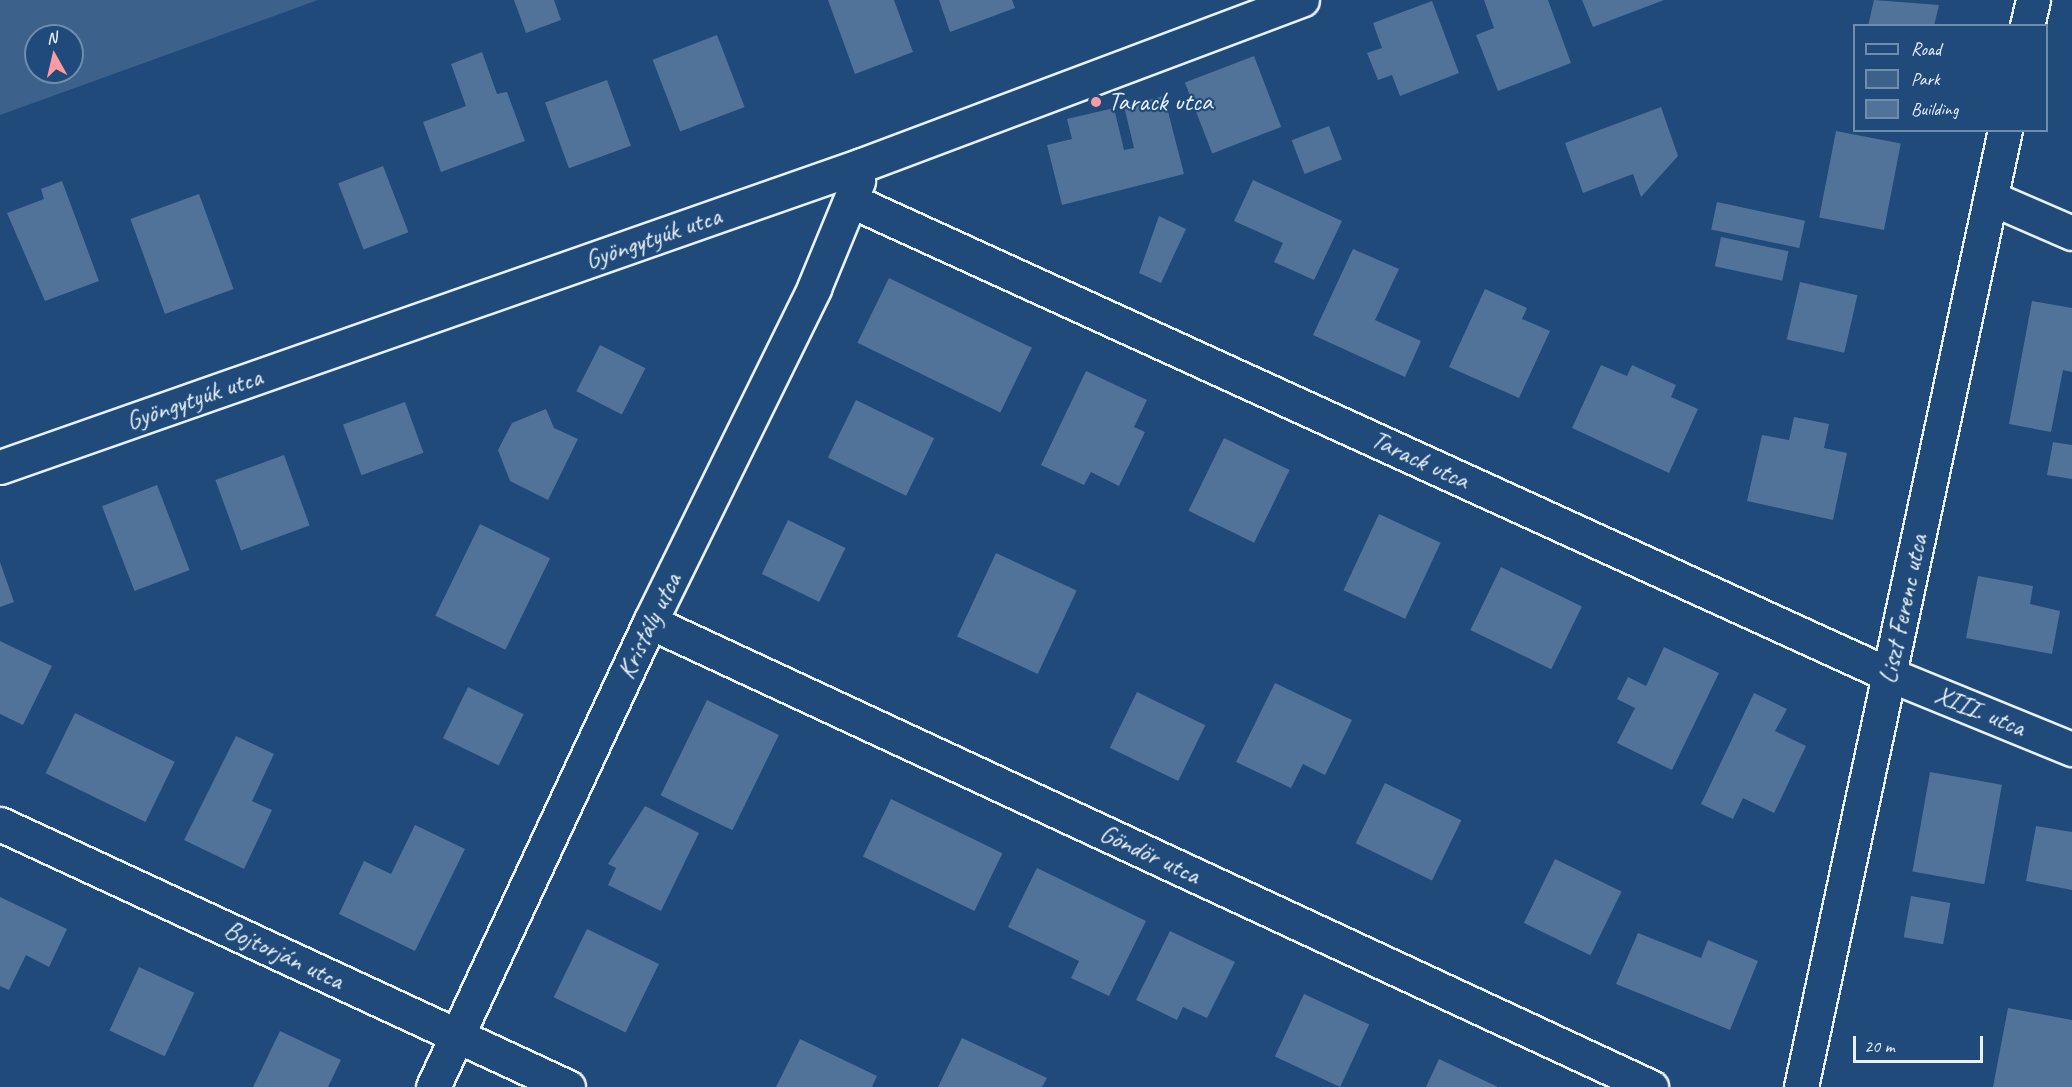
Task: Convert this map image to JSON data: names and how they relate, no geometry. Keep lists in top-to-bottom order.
{
  "streets": {
    "street": [
      "Gyöngytyúk utca",
      "Tarack utca",
      "Liszt Ferenc utca",
      "Kristály utca",
      "XIII. utca",
      "Göndör utca",
      "Bojtorján utca"
    ]
  },
  "crossings": [
    ["Gyöngytyúk utca", "Kristály utca"],
    ["Tarack utca", "Liszt Ferenc utca"],
    ["Tarack utca", "Kristály utca"],
    ["Tarack utca", "XIII. utca"],
    ["Liszt Ferenc utca", "XIII. utca"],
    ["Kristály utca", "Göndör utca"],
    ["Kristály utca", "Bojtorján utca"]
  ],
  "places": ["Tarack utca"],
  "legend": ["Road", "Park", "Building"],
  "scale_bar": "20 m",
  "north": "top"
}
